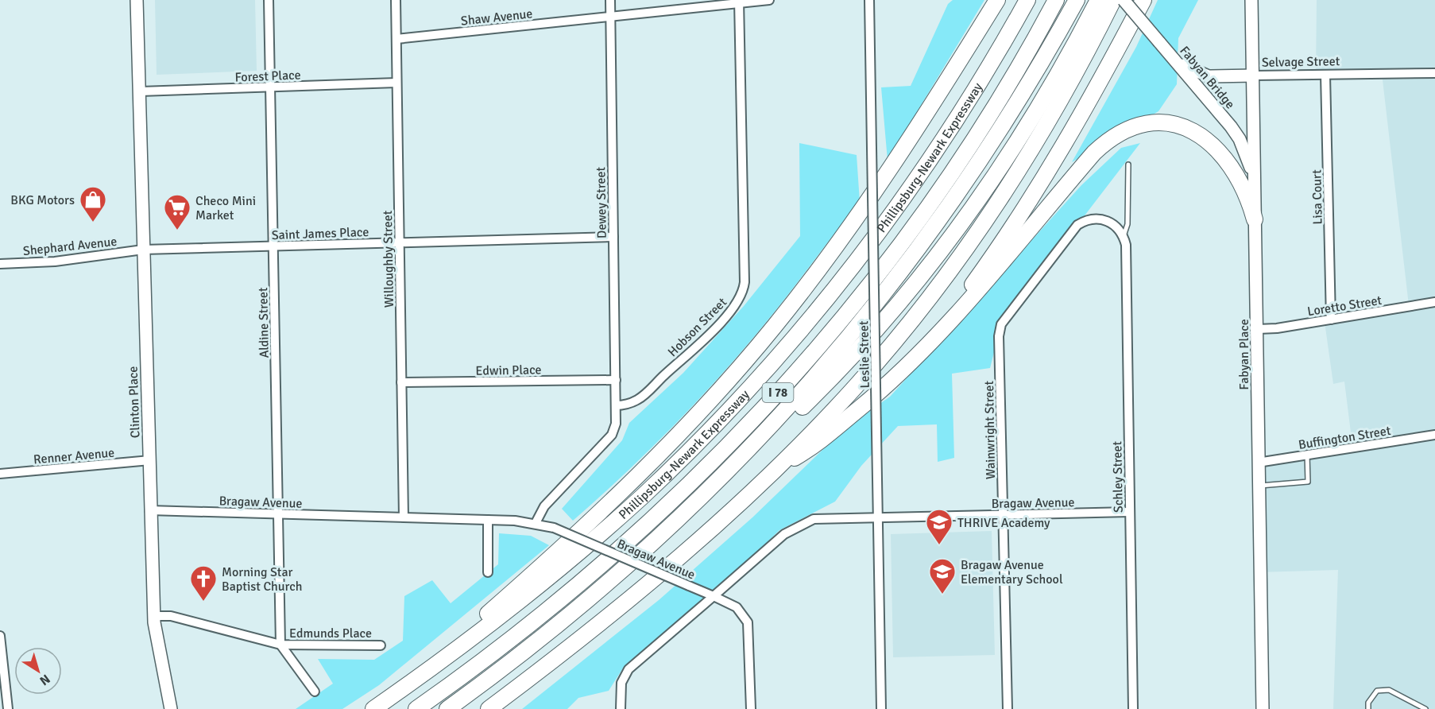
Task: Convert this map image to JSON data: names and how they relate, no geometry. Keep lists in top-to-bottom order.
{
  "streets": {
    "highway": ["Phillipsburg-Newark Expressway", "I 78"],
    "street": [
      "Shaw Avenue",
      "Selvage Street",
      "Forest Place",
      "Fabyan Bridge",
      "Lisa Court",
      "Dewey Street",
      "Saint James Place",
      "Shephard Avenue",
      "Willoughby Street",
      "Loretto Street",
      "Aldine Street",
      "Hobson Street",
      "Leslie Street",
      "Fabyan Place",
      "Edwin Place",
      "Clinton Place",
      "Wainwright Street",
      "Buffington Street",
      "Renner Avenue",
      "Schley Street",
      "Bragaw Avenue",
      "Edmunds Place"
    ]
  },
  "crossings": [
    ["Shaw Avenue", "Dewey Street"],
    ["Shaw Avenue", "Willoughby Street"],
    ["Shaw Avenue", "Hobson Street"],
    ["Selvage Street", "Fabyan Bridge"],
    ["Selvage Street", "Lisa Court"],
    ["Selvage Street", "Fabyan Place"],
    ["Forest Place", "Willoughby Street"],
    ["Forest Place", "Aldine Street"],
    ["Forest Place", "Clinton Place"],
    ["Fabyan Bridge", "Fabyan Place"],
    ["Lisa Court", "Loretto Street"],
    ["Dewey Street", "Saint James Place"],
    ["Dewey Street", "Hobson Street"],
    ["Dewey Street", "Edwin Place"],
    ["Saint James Place", "Shephard Avenue"],
    ["Saint James Place", "Willoughby Street"],
    ["Saint James Place", "Aldine Street"],
    ["Saint James Place", "Clinton Place"],
    ["Shephard Avenue", "Clinton Place"],
    ["Willoughby Street", "Edwin Place"],
    ["Willoughby Street", "Bragaw Avenue"],
    ["Loretto Street", "Fabyan Place"],
    ["Aldine Street", "Bragaw Avenue"],
    ["Aldine Street", "Edmunds Place"],
    ["Leslie Street", "Bragaw Avenue"],
    ["Fabyan Place", "Buffington Street"],
    ["Clinton Place", "Renner Avenue"],
    ["Clinton Place", "Bragaw Avenue"],
    ["Wainwright Street", "Schley Street"],
    ["Wainwright Street", "Bragaw Avenue"],
    ["Schley Street", "Bragaw Avenue"]
  ],
  "places": {
    "shop": ["BKG Motors"],
    "supermarket": ["Checo Mini Market"],
    "school or university": ["THRIVE Academy", "Bragaw Avenue Elementary School"],
    "church": ["Morning Star Baptist Church"]
  },
  "north": "bottom right"
}
